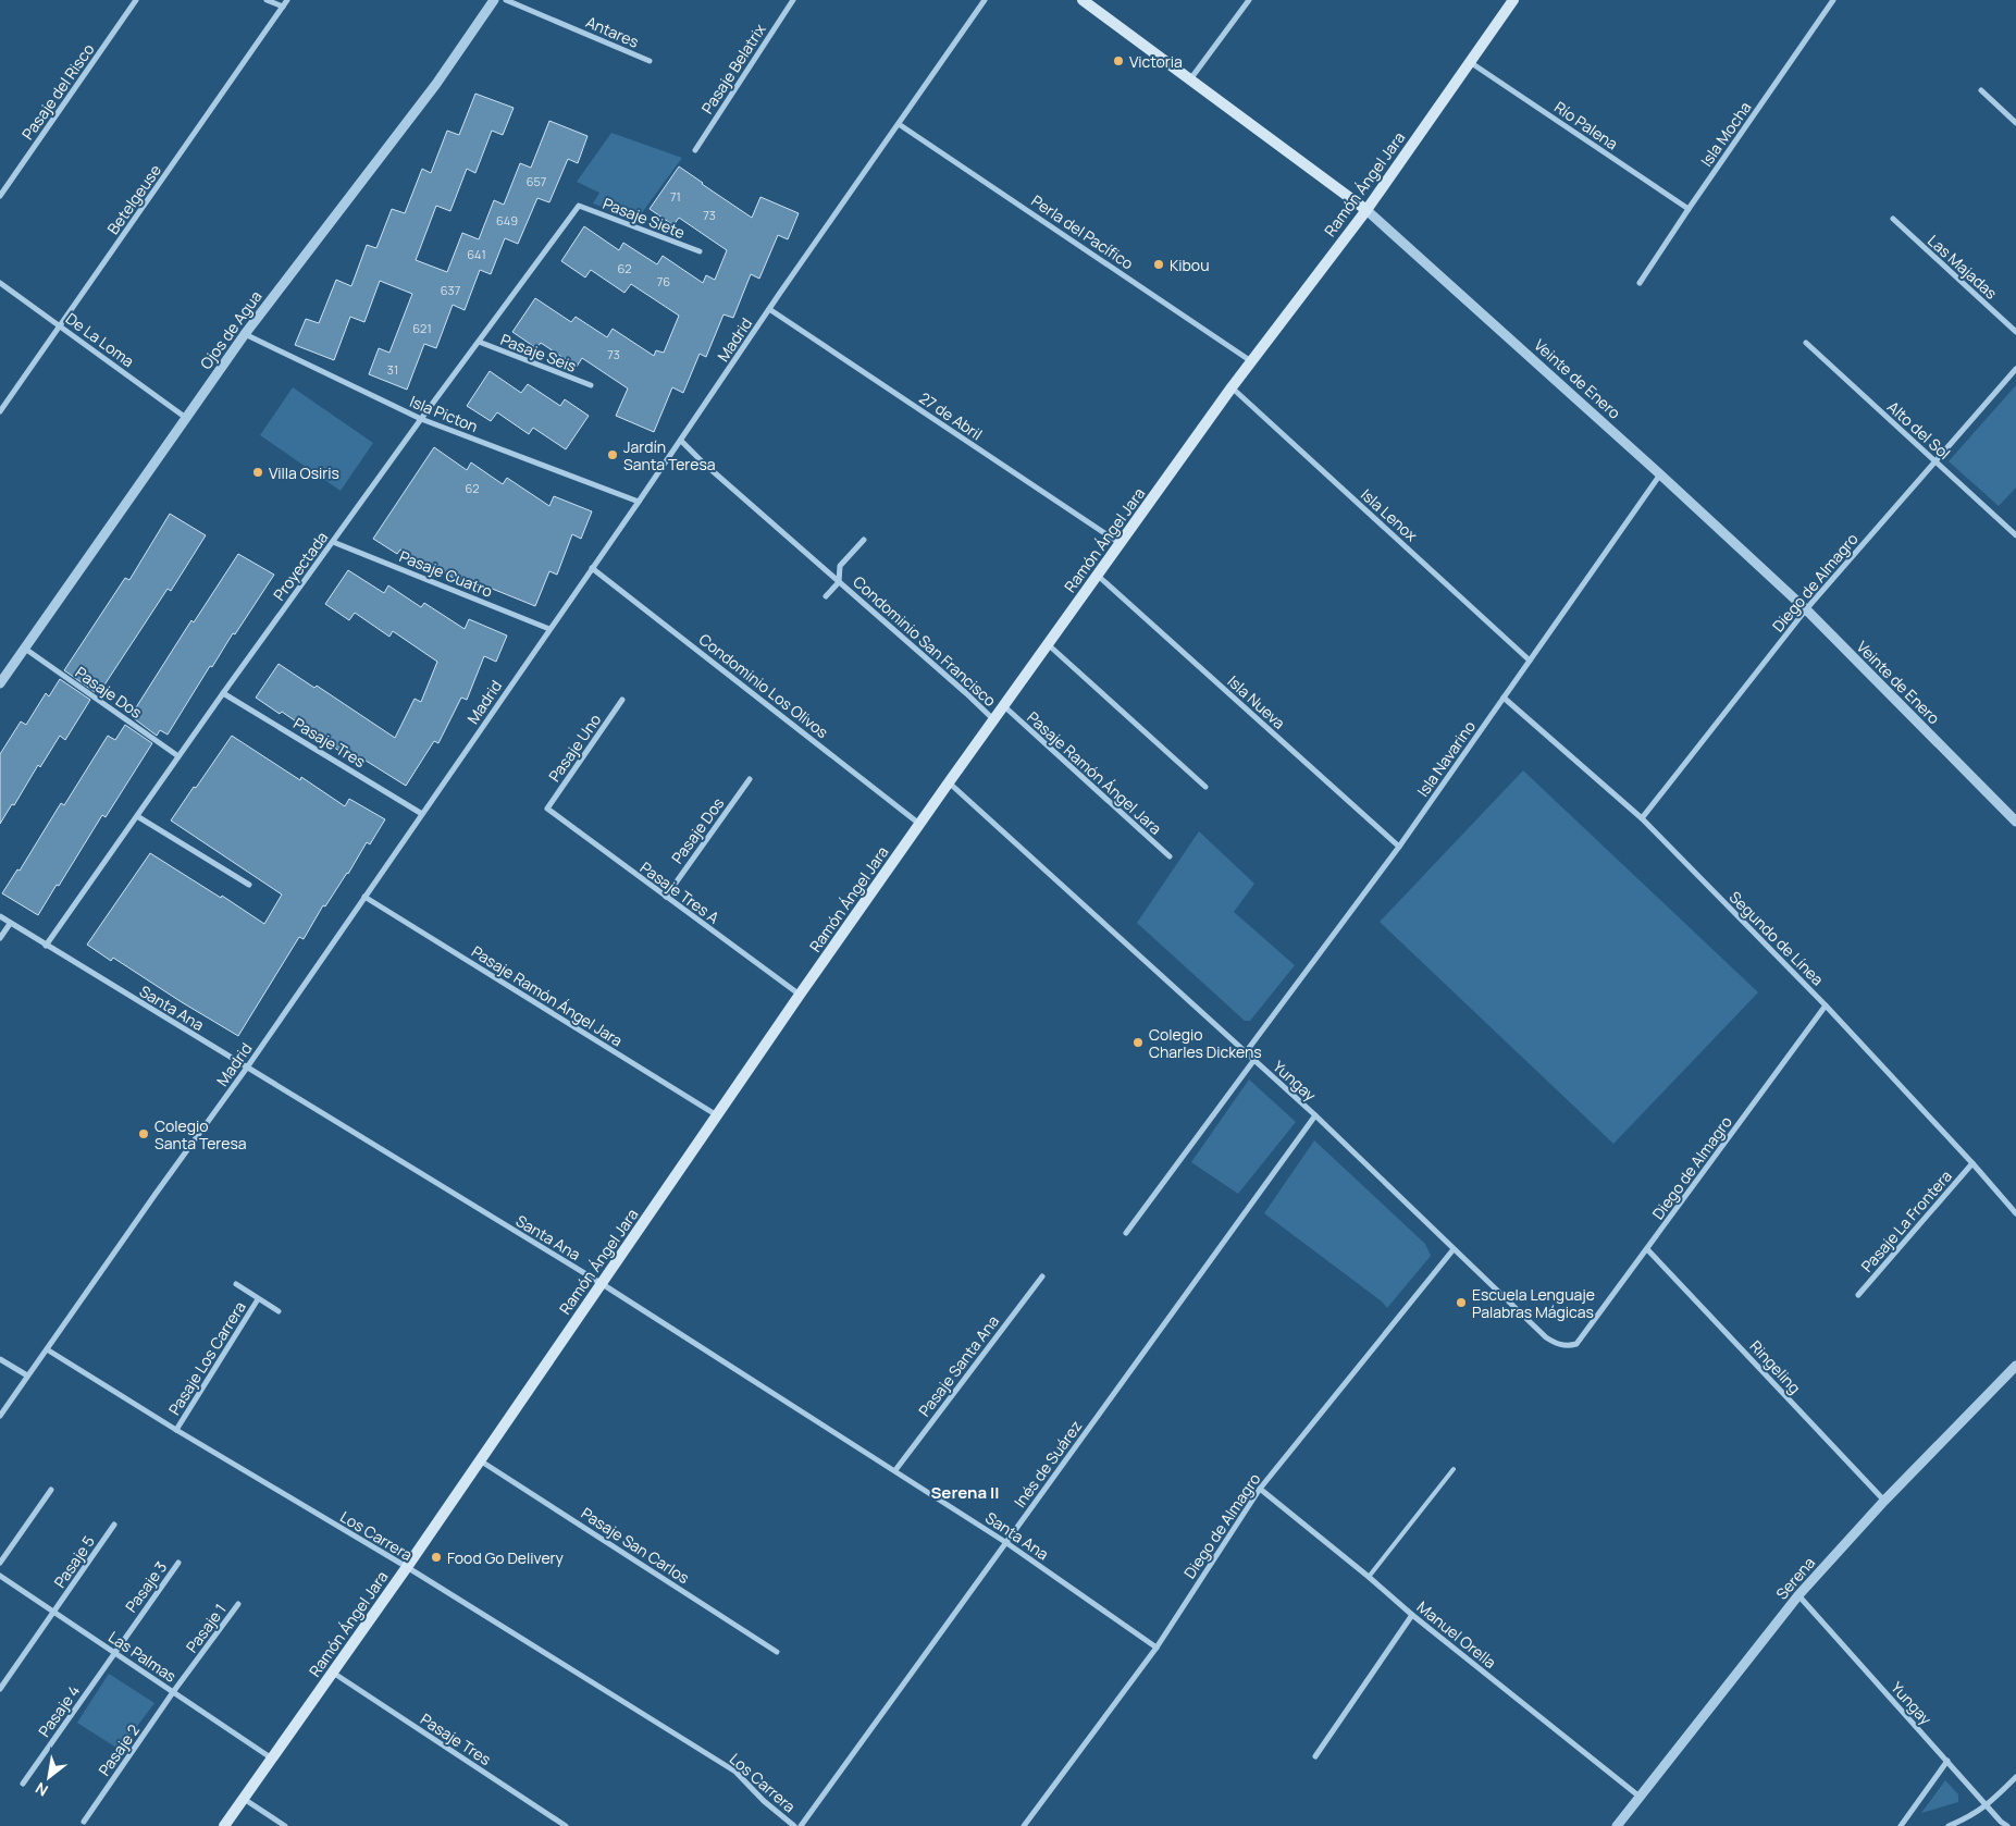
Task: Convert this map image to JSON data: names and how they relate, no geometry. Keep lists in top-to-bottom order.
{
  "streets": {
    "main road": ["Ramón Ángel Jara", "Veinte de Enero"],
    "street": [
      "Antares",
      "Pasaje Belatrix",
      "Pasaje del Risco",
      "Río Palena",
      "Isla Mocha",
      "Betelgeuse",
      "Pasaje Siete",
      "Perla del Pacífico",
      "Las Majadas",
      "Ojos de Agua",
      "De La Loma",
      "Madrid",
      "Pasaje Seis",
      "Isla Picton",
      "27 de Abril",
      "Alto del Sol",
      "Isla Lenox",
      "Proyectada",
      "Pasaje Cuatro",
      "Diego de Almagro",
      "Condominio San Francisco",
      "Condominio Los Olivos",
      "Pasaje Dos",
      "Isla Nueva",
      "Pasaje Tres",
      "Pasaje Uno",
      "Isla Navarino",
      "Pasaje Ramón Ángel Jara",
      "Pasaje Tres A",
      "Segundo de Línea",
      "Santa Ana",
      "Yungay",
      "Pasaje La Frontera",
      "Pasaje Los Carrera",
      "Pasaje Santa Ana",
      "Ringeling",
      "Inés de Suárez",
      "Los Carrera",
      "Pasaje San Carlos",
      "Pasaje 5",
      "Serena",
      "Pasaje 3",
      "Pasaje 1",
      "Manuel Orella",
      "Las Palmas",
      "Pasaje 4",
      "Pasaje 2"
    ]
  },
  "crossings": [
    ["Río Palena", "Isla Mocha"],
    ["Río Palena", "Ramón Ángel Jara"],
    ["Ramón Ángel Jara", "Perla del Pacífico"],
    ["Ramón Ángel Jara", "Veinte de Enero"],
    ["Ramón Ángel Jara", "27 de Abril"],
    ["Ramón Ángel Jara", "Isla Lenox"],
    ["Ramón Ángel Jara", "Condominio San Francisco"],
    ["Ramón Ángel Jara", "Condominio Los Olivos"],
    ["Ramón Ángel Jara", "Isla Nueva"],
    ["Ramón Ángel Jara", "Pasaje Tres"],
    ["Ramón Ángel Jara", "Pasaje Ramón Ángel Jara"],
    ["Ramón Ángel Jara", "Pasaje Tres A"],
    ["Ramón Ángel Jara", "Santa Ana"],
    ["Ramón Ángel Jara", "Yungay"],
    ["Ramón Ángel Jara", "Los Carrera"],
    ["Ramón Ángel Jara", "Pasaje San Carlos"],
    ["Ramón Ángel Jara", "Las Palmas"],
    ["Betelgeuse", "De La Loma"],
    ["Pasaje Siete", "Proyectada"],
    ["Perla del Pacífico", "Madrid"],
    ["Ojos de Agua", "De La Loma"],
    ["Ojos de Agua", "Isla Picton"],
    ["Ojos de Agua", "Pasaje Dos"],
    ["Madrid", "Isla Picton"],
    ["Madrid", "27 de Abril"],
    ["Madrid", "Pasaje Cuatro"],
    ["Madrid", "Condominio San Francisco"],
    ["Madrid", "Condominio Los Olivos"],
    ["Madrid", "Pasaje Tres"],
    ["Madrid", "Pasaje Ramón Ángel Jara"],
    ["Madrid", "Santa Ana"],
    ["Madrid", "Los Carrera"],
    ["Pasaje Seis", "Proyectada"],
    ["Veinte de Enero", "Diego de Almagro"],
    ["Veinte de Enero", "Isla Navarino"],
    ["Isla Picton", "Proyectada"],
    ["Alto del Sol", "Diego de Almagro"],
    ["Isla Lenox", "Isla Navarino"],
    ["Proyectada", "Pasaje Cuatro"],
    ["Proyectada", "Pasaje Dos"],
    ["Proyectada", "Pasaje Tres"],
    ["Proyectada", "Santa Ana"],
    ["Diego de Almagro", "Segundo de Línea"],
    ["Diego de Almagro", "Santa Ana"],
    ["Diego de Almagro", "Yungay"],
    ["Diego de Almagro", "Ringeling"],
    ["Diego de Almagro", "Manuel Orella"],
    ["Pasaje Dos", "Pasaje Tres A"],
    ["Isla Nueva", "Isla Navarino"],
    ["Pasaje Uno", "Pasaje Tres A"],
    ["Isla Navarino", "Segundo de Línea"],
    ["Isla Navarino", "Yungay"],
    ["Segundo de Línea", "Pasaje La Frontera"],
    ["Santa Ana", "Pasaje Santa Ana"],
    ["Santa Ana", "Inés de Suárez"],
    ["Yungay", "Inés de Suárez"],
    ["Yungay", "Serena"],
    ["Pasaje Los Carrera", "Los Carrera"],
    ["Ringeling", "Serena"],
    ["Pasaje 5", "Las Palmas"],
    ["Serena", "Manuel Orella"],
    ["Pasaje 3", "Las Palmas"],
    ["Pasaje 3", "Pasaje 4"],
    ["Pasaje 1", "Las Palmas"],
    ["Pasaje 1", "Pasaje 2"],
    ["Las Palmas", "Pasaje 4"],
    ["Las Palmas", "Pasaje 2"]
  ],
  "districts": ["Serena II"],
  "places": [
    "Victoria",
    "Kibou",
    "Jardín Santa Teresa",
    "Villa Osiris",
    "Colegio Charles Dickens",
    "Colegio Santa Teresa",
    "Escuela Lenguaje Palabras Mágicas",
    "Food Go Delivery"
  ],
  "house_numbers": [
    "657",
    "71",
    "73",
    "649",
    "641",
    "62",
    "76",
    "637",
    "621",
    "73",
    "31",
    "62"
  ],
  "north": "bottom left"
}
